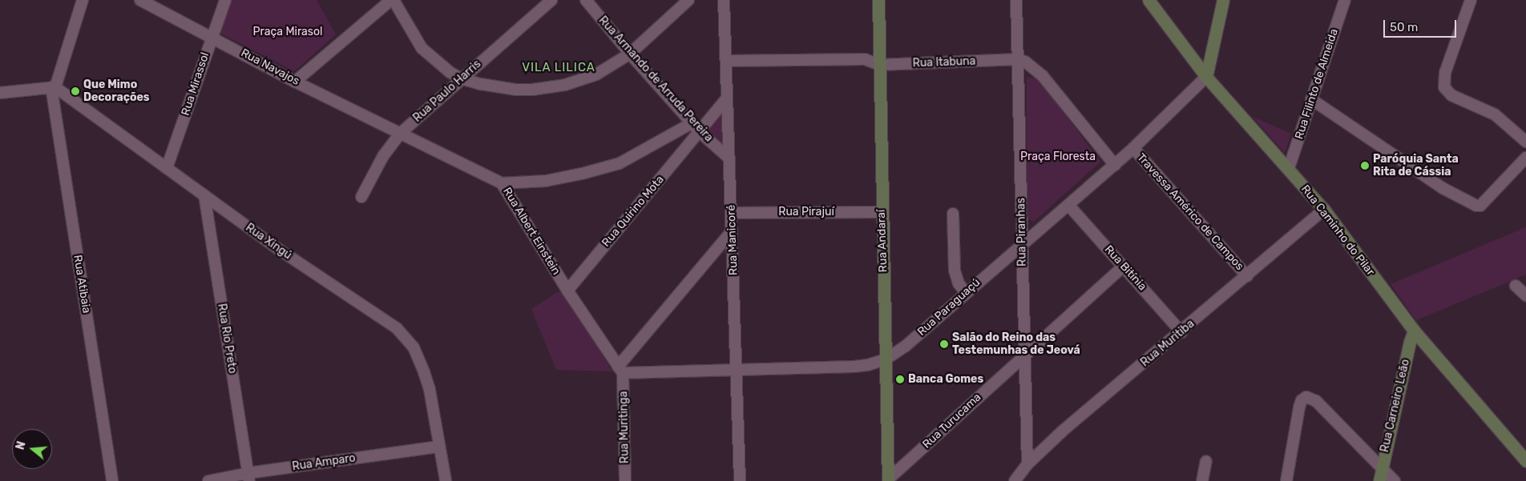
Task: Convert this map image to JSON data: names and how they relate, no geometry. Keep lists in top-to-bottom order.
{
  "streets": {
    "main road": ["Rua Caminho do Pilar", "Rua Andaraí", "Rua Carneiro Leão"],
    "street": [
      "Rua Itabuna",
      "Rua Navajos",
      "Rua Armando de Arruda Pereira",
      "Rua Mirassol",
      "Rua Filinto de Almeida",
      "Rua Paulo Harris",
      "Rua Quirino Mota",
      "Rua Pirajuí",
      "Travessa Américo de Campos",
      "Rua Albert Einstein",
      "Rua Piranhas",
      "Rua Manicoré",
      "Rua Xingú",
      "Rua Bitínia",
      "Rua Atibaia",
      "Rua Paraguaçú",
      "Rua Rio Preto",
      "Rua Muritiba",
      "Rua Turucama",
      "Rua Muritinga",
      "Rua Amparo"
    ]
  },
  "crossings": [
    ["Rua Itabuna", "Rua Piranhas"],
    ["Rua Itabuna", "Rua Manicoré"],
    ["Rua Itabuna", "Rua Andaraí"],
    ["Rua Navajos", "Rua Mirassol"],
    ["Rua Navajos", "Rua Paulo Harris"],
    ["Rua Navajos", "Rua Albert Einstein"],
    ["Rua Armando de Arruda Pereira", "Rua Quirino Mota"],
    ["Rua Armando de Arruda Pereira", "Rua Manicoré"],
    ["Rua Mirassol", "Rua Xingú"],
    ["Rua Filinto de Almeida", "Rua Caminho do Pilar"],
    ["Rua Paulo Harris", "Rua Albert Einstein"],
    ["Rua Quirino Mota", "Rua Albert Einstein"],
    ["Rua Quirino Mota", "Rua Manicoré"],
    ["Rua Pirajuí", "Rua Manicoré"],
    ["Rua Pirajuí", "Rua Andaraí"],
    ["Travessa Américo de Campos", "Rua Paraguaçú"],
    ["Travessa Américo de Campos", "Rua Muritiba"],
    ["Rua Caminho do Pilar", "Rua Paraguaçú"],
    ["Rua Caminho do Pilar", "Rua Muritiba"],
    ["Rua Caminho do Pilar", "Rua Carneiro Leão"],
    ["Rua Albert Einstein", "Rua Paraguaçú"],
    ["Rua Albert Einstein", "Rua Muritinga"],
    ["Rua Piranhas", "Rua Paraguaçú"],
    ["Rua Piranhas", "Rua Muritiba"],
    ["Rua Piranhas", "Rua Turucama"],
    ["Rua Manicoré", "Rua Paraguaçú"],
    ["Rua Andaraí", "Rua Paraguaçú"],
    ["Rua Andaraí", "Rua Turucama"],
    ["Rua Xingú", "Rua Atibaia"],
    ["Rua Xingú", "Rua Rio Preto"],
    ["Rua Xingú", "Rua Amparo"],
    ["Rua Bitínia", "Rua Paraguaçú"],
    ["Rua Bitínia", "Rua Muritiba"],
    ["Rua Bitínia", "Rua Turucama"],
    ["Rua Paraguaçú", "Rua Muritinga"],
    ["Rua Rio Preto", "Rua Amparo"]
  ],
  "districts": ["VILA LILICA"],
  "parks": ["Praça Mirasol", "Praça Floresta"],
  "places": [
    "Que Mimo Decorações",
    "Paróquia Santa Rita de Cássia",
    "Salão do Reino das Testemunhas de Jeová",
    "Banca Gomes"
  ],
  "scale_bar": "50 m",
  "north": "left"
}
